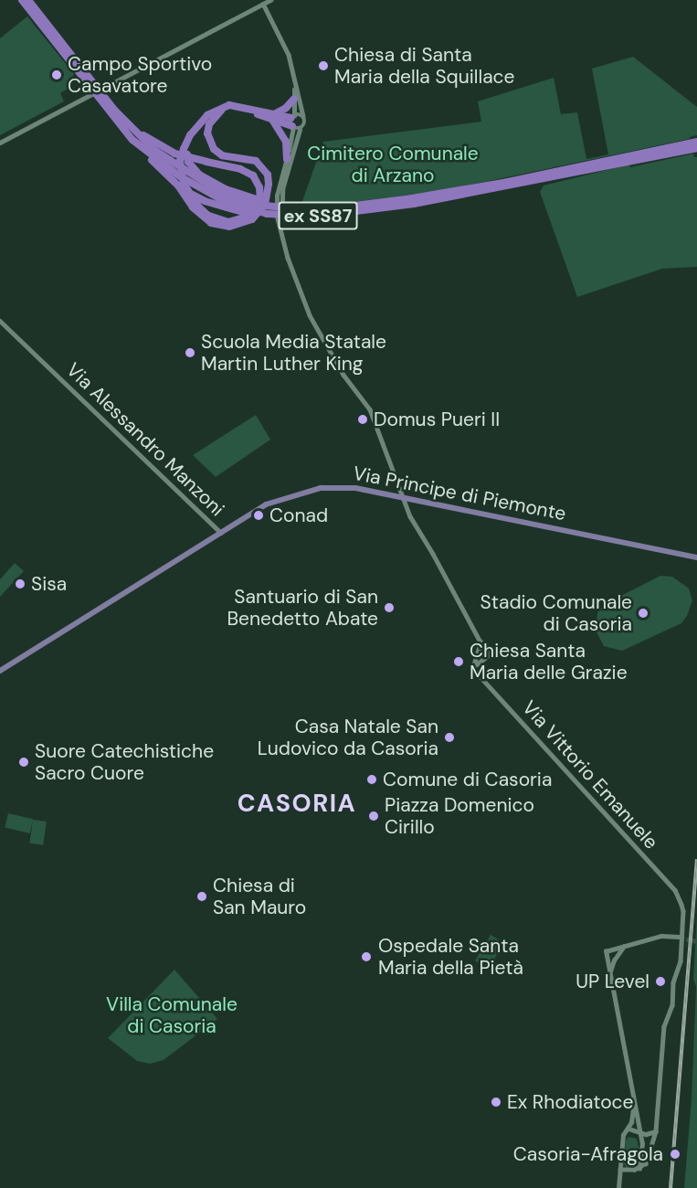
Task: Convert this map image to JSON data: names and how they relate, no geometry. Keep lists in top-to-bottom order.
{
  "streets": {
    "highway": ["ex SS87"],
    "main road": ["Via Principe di Piemonte"],
    "street": ["Via Alessandro Manzoni", "Via Vittorio Emanuele"]
  },
  "crossings": [
    ["Via Alessandro Manzoni", "Via Principe di Piemonte"]
  ],
  "districts": ["CASORIA"],
  "parks": ["Cimitero Comunale di Arzano", "Villa Comunale di Casoria"],
  "places": [
    "Chiesa di Santa Maria della Squillace",
    "Campo Sportivo Casavatore",
    "Scuola Media Statale Martin Luther King",
    "Domus Pueri II",
    "Conad",
    "Sisa",
    "Santuario di San Benedetto Abate",
    "Stadio Comunale di Casoria",
    "Chiesa Santa Maria delle Grazie",
    "Casa Natale San Ludovico da Casoria",
    "Suore Catechistiche Sacro Cuore",
    "Comune di Casoria",
    "Piazza Domenico Cirillo",
    "Chiesa di San Mauro",
    "Ospedale Santa Maria della Pietà",
    "UP Level",
    "Ex Rhodiatoce",
    "Casoria-Afragola"
  ]
}
